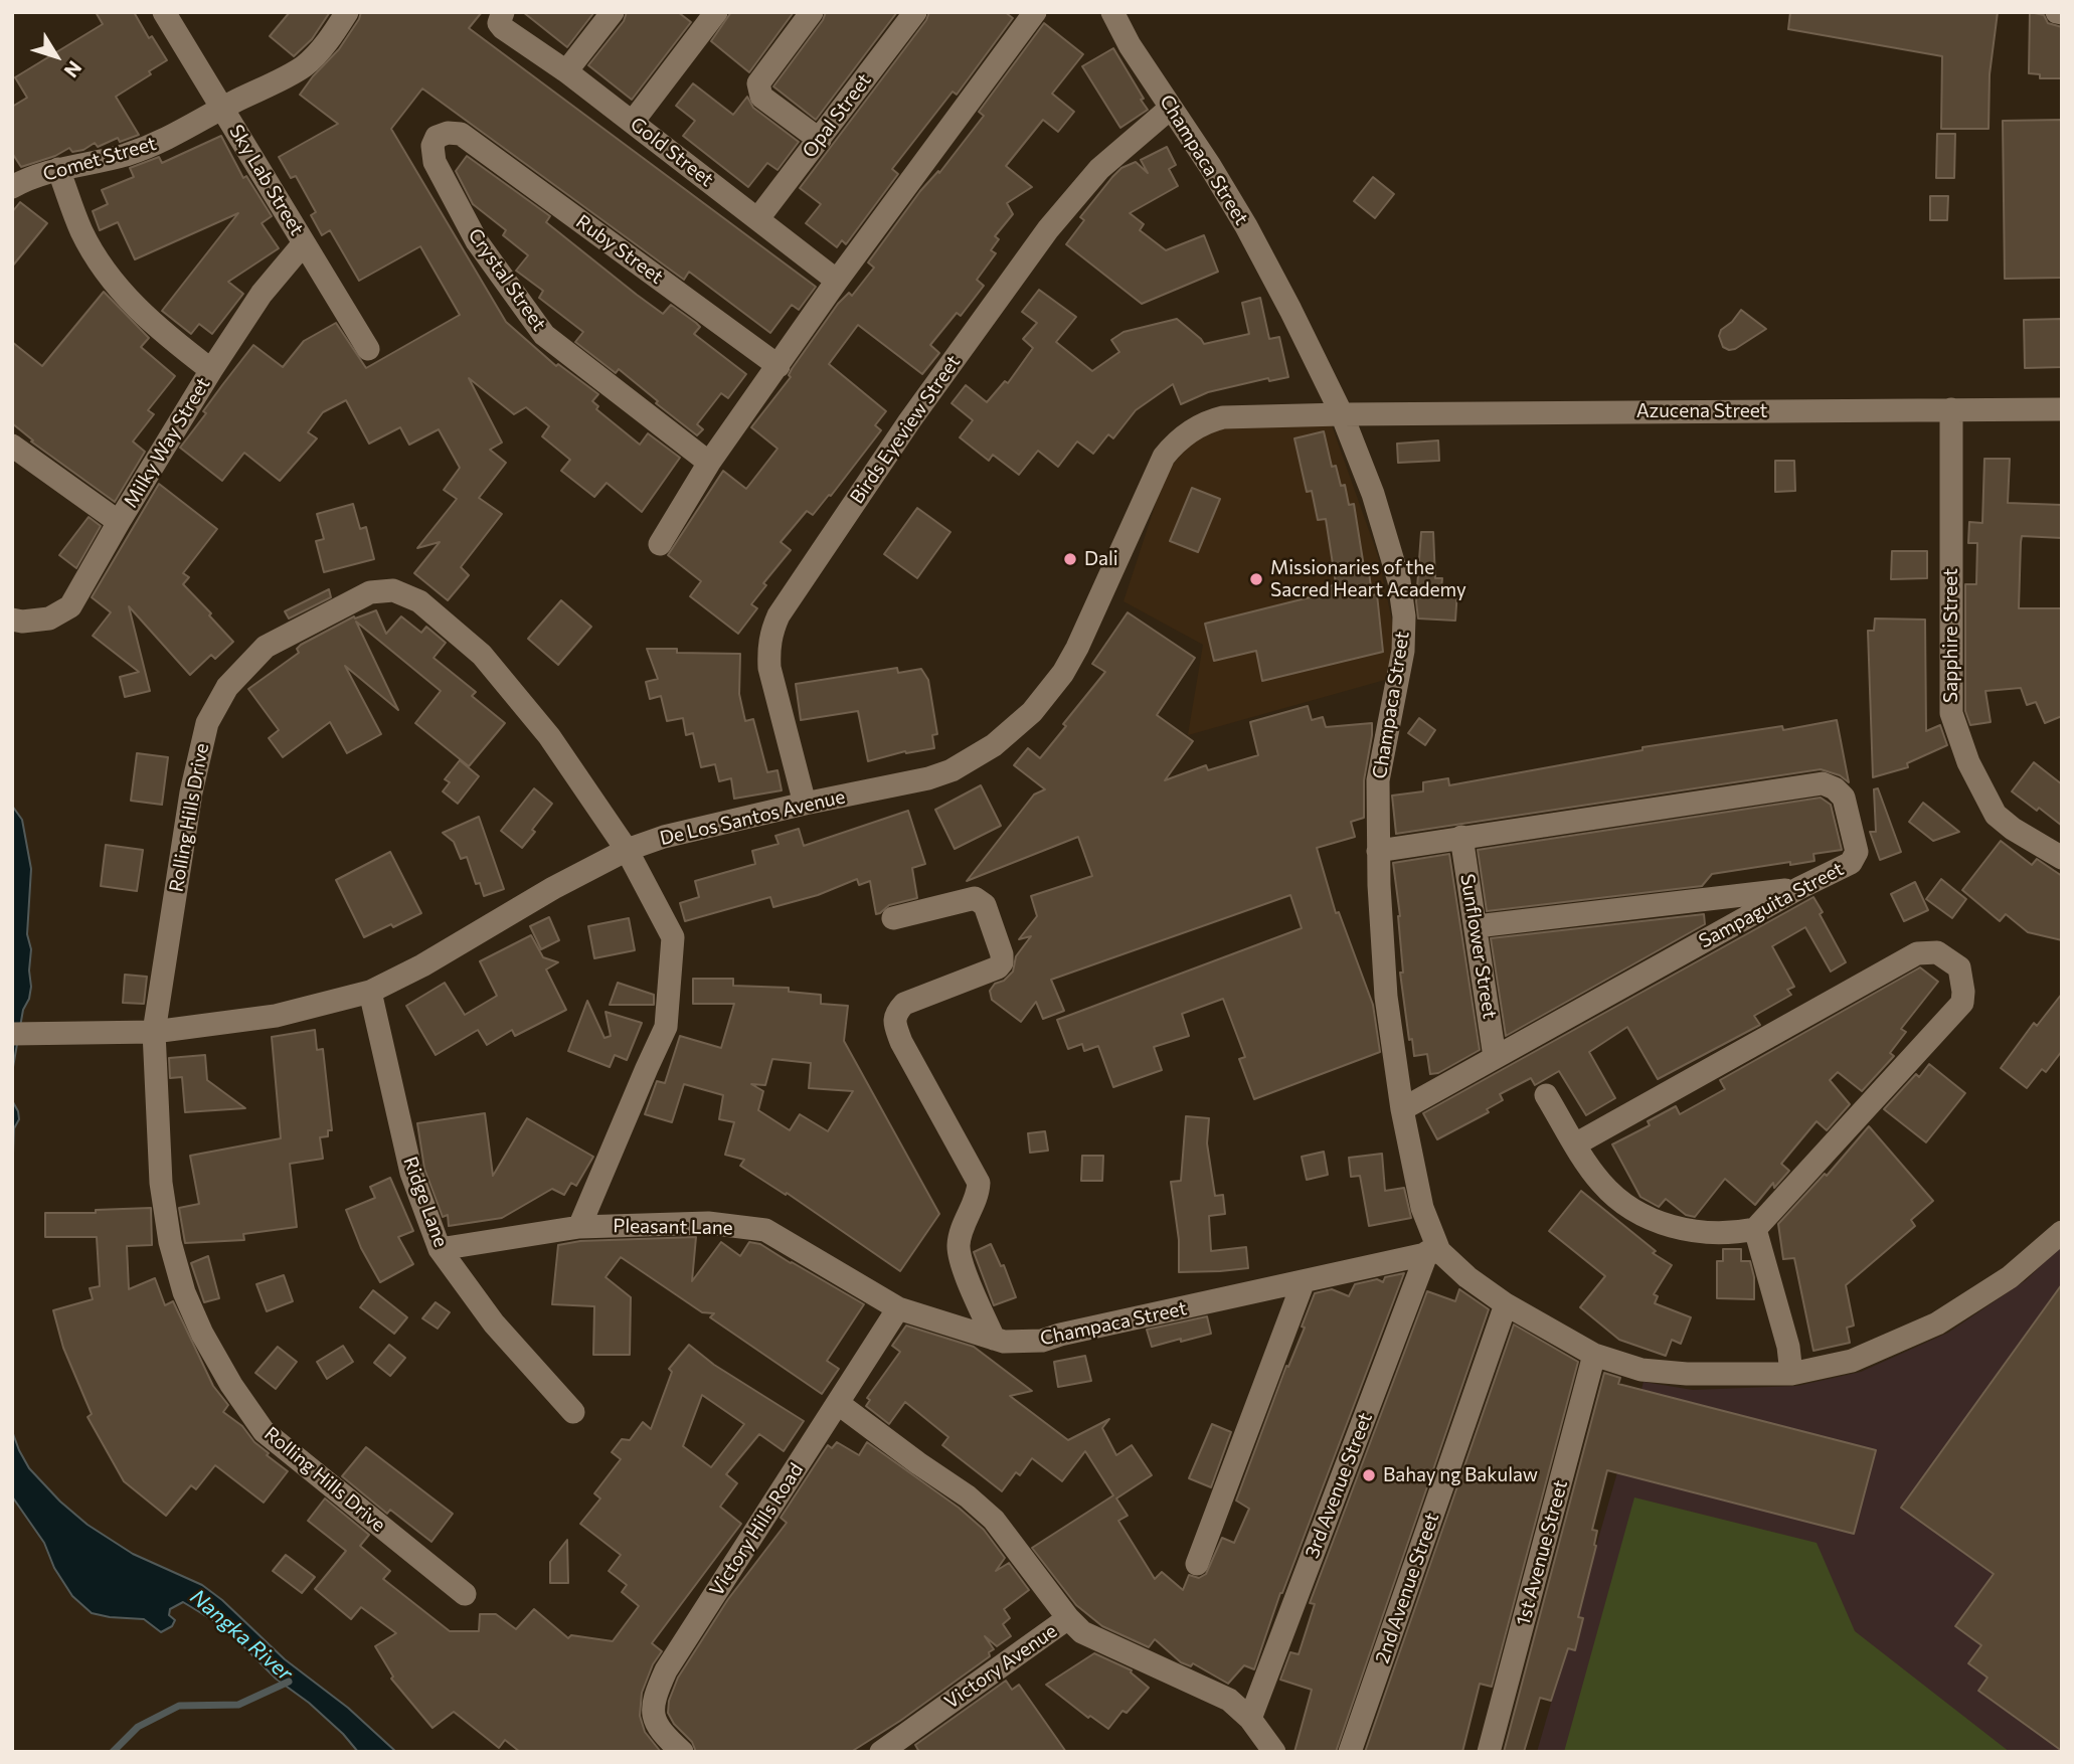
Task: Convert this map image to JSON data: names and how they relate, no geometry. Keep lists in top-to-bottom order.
{
  "streets": {
    "street": [
      "Opal Street",
      "Gold Street",
      "Comet Street",
      "Champaca Street",
      "Sky Lab Street",
      "Ruby Street",
      "Crystal Street",
      "Azucena Street",
      "Birds Eyeview Street",
      "Milky Way Street",
      "Sapphire Street",
      "Rolling Hills Drive",
      "De Los Santos Avenue",
      "Sampaguita Street",
      "Sunflower Street",
      "Ridge Lane",
      "Pleasant Lane",
      "3rd Avenue Street",
      "Victory Hills Road",
      "1st Avenue Street",
      "2nd Avenue Street",
      "Victory Avenue"
    ]
  },
  "crossings": [
    ["Opal Street", "Gold Street"],
    ["Comet Street", "Sky Lab Street"],
    ["Champaca Street", "Azucena Street"],
    ["Champaca Street", "Birds Eyeview Street"],
    ["Champaca Street", "De Los Santos Avenue"],
    ["Champaca Street", "Sampaguita Street"],
    ["Champaca Street", "Pleasant Lane"],
    ["Champaca Street", "3rd Avenue Street"],
    ["Champaca Street", "Victory Hills Road"],
    ["Champaca Street", "1st Avenue Street"],
    ["Champaca Street", "2nd Avenue Street"],
    ["Sky Lab Street", "Milky Way Street"],
    ["Ruby Street", "Crystal Street"],
    ["Azucena Street", "Sapphire Street"],
    ["Azucena Street", "De Los Santos Avenue"],
    ["Birds Eyeview Street", "De Los Santos Avenue"],
    ["Rolling Hills Drive", "De Los Santos Avenue"],
    ["Rolling Hills Drive", "Pleasant Lane"],
    ["De Los Santos Avenue", "Ridge Lane"],
    ["Sampaguita Street", "Sunflower Street"],
    ["Victory Hills Road", "Victory Avenue"]
  ],
  "water": ["Nangka River"],
  "places": ["Dali", "Missionaries of the Sacred Heart Academy", "Bahay ng Bakulaw"],
  "north": "bottom right"
}
